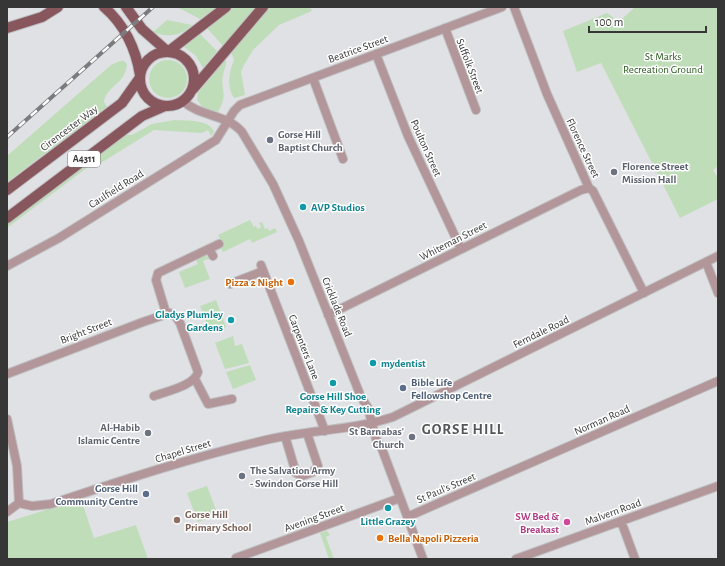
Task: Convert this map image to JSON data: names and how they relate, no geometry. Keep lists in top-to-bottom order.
{
  "streets": {
    "main road": ["Cirencester Way", "A4311"],
    "street": [
      "Beatrice Street",
      "Suffolk Street",
      "Poulton Street",
      "Florence Street",
      "Caulfield Road",
      "Whiteman Street",
      "Cricklade Road",
      "Bright Street",
      "Ferndale Road",
      "Carpenters Lane",
      "Norman Road",
      "Chapel Street",
      "St Paul's Street",
      "Malvern Road",
      "Avening Street"
    ]
  },
  "crossings": [
    ["Beatrice Street", "Suffolk Street"],
    ["Beatrice Street", "Poulton Street"],
    ["Beatrice Street", "Caulfield Road"],
    ["Beatrice Street", "Cricklade Road"],
    ["Cirencester Way", "A4311"],
    ["Cirencester Way", "Cricklade Road"],
    ["Poulton Street", "Whiteman Street"],
    ["Florence Street", "Whiteman Street"],
    ["Florence Street", "Ferndale Road"],
    ["A4311", "Cricklade Road"],
    ["Caulfield Road", "Cricklade Road"],
    ["Whiteman Street", "Cricklade Road"],
    ["Cricklade Road", "Ferndale Road"],
    ["Cricklade Road", "Chapel Street"],
    ["Cricklade Road", "St Paul's Street"],
    ["Cricklade Road", "Avening Street"],
    ["Ferndale Road", "Chapel Street"],
    ["Carpenters Lane", "Chapel Street"],
    ["Norman Road", "St Paul's Street"]
  ],
  "districts": ["GORSE HILL"],
  "parks": ["St Marks Recreation Ground"],
  "places": [
    "Gorse Hill Baptist Church",
    "Florence Street Mission Hall",
    "AVP Studios",
    "Pizza 2 Night",
    "Gladys Plumley Gardens",
    "mydentist",
    "Gorse Hill Shoe Repairs & Key Cutting",
    "Bible Life Fellowshop Centre",
    "Al-Habib Islamic Centre",
    "St Barnabas' Church",
    "The Salvation Army - Swindon Gorse Hill",
    "Gorse Hill Community Centre",
    "Little Grazey",
    "Gorse Hill Primary School",
    "SW Bed & Breakast",
    "Bella Napoli Pizzeria"
  ],
  "scale_bar": "100 m"
}
